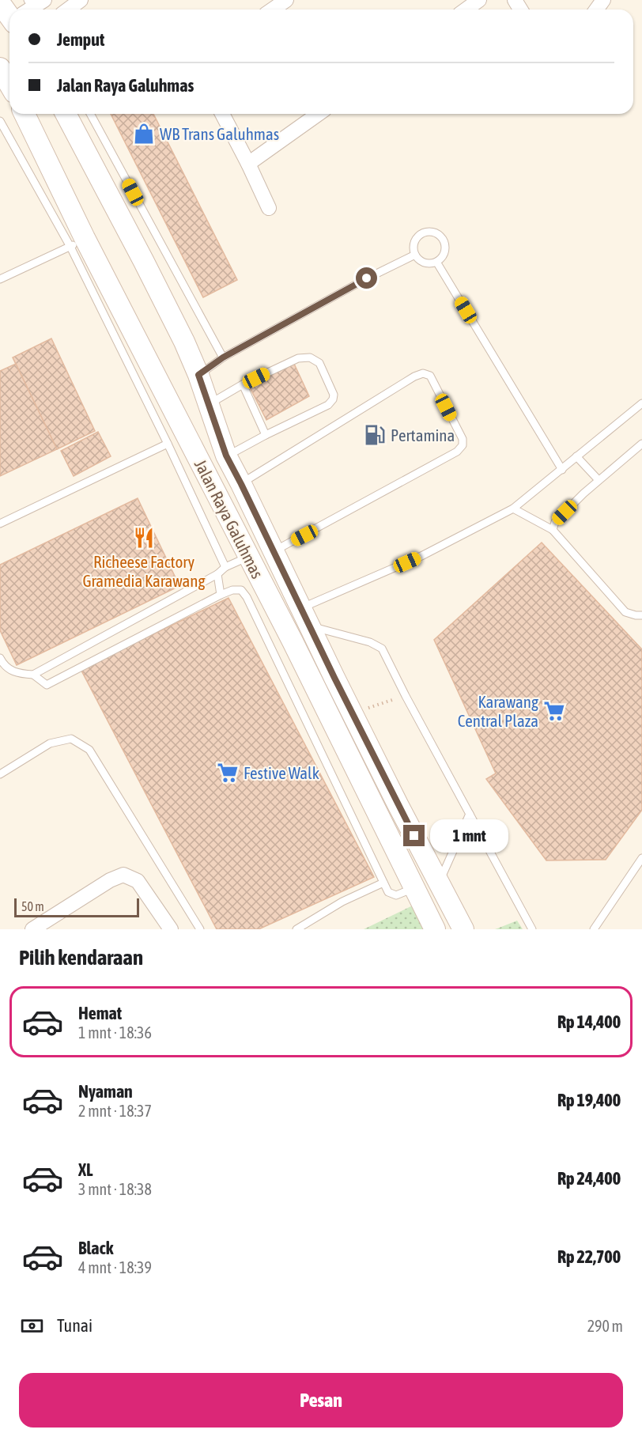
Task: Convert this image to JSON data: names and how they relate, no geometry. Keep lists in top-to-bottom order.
{
  "streets": {
    "main road": ["Jalan Raya Galuhmas"]
  },
  "places": {
    "shop": ["WB Trans Galuhmas"],
    "fuel station": ["Pertamina"],
    "restaurant": ["Richeese Factory Gramedia Karawang"],
    "supermarket": ["Karawang Central Plaza", "Festive Walk"]
  },
  "scale_bar": "50 m",
  "page": {
    "banner": ["Jemput", "Jalan Raya Galuhmas"],
    "bubble": "1 mnt",
    "scale": "50 m",
    "heading": "Pilih kendaraan",
    "list": [
      {
        "name": "Hemat",
        "note": "1 mnt · 18:36",
        "value": "Rp 14,400"
      },
      {
        "name": "Nyaman",
        "note": "2 mnt · 18:37",
        "value": "Rp 19,400"
      },
      {
        "name": "XL",
        "note": "3 mnt · 18:38",
        "value": "Rp 24,400"
      },
      {
        "name": "Black",
        "note": "4 mnt · 18:39",
        "value": "Rp 22,700"
      }
    ],
    "pay": ["Tunai", "290 m"],
    "buttons": "Pesan"
  }
}
